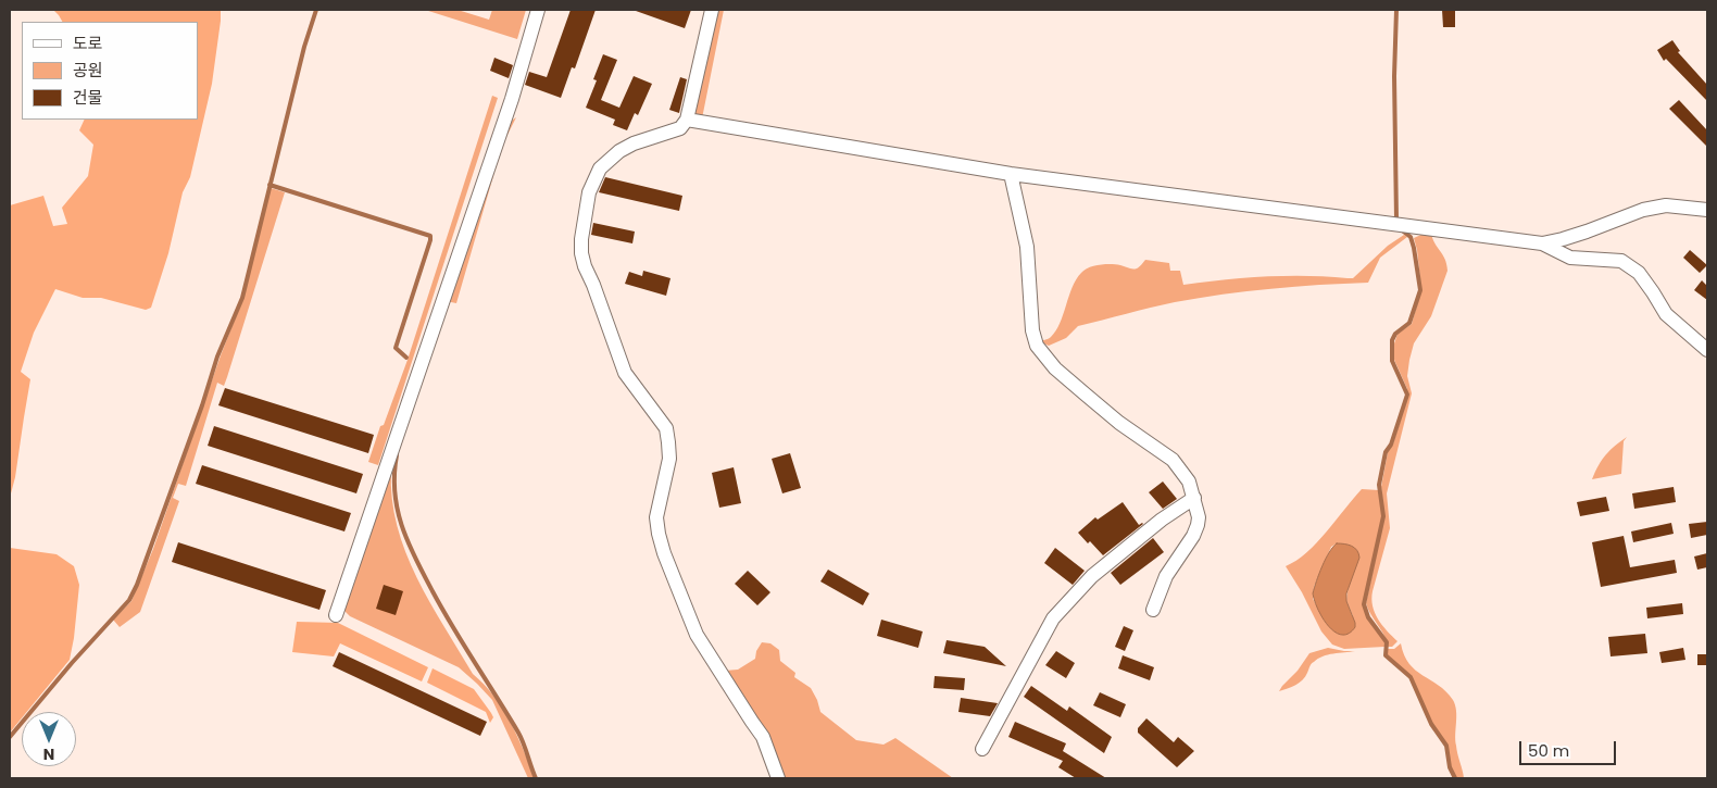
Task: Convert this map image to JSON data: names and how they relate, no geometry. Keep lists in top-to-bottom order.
{
  "legend": ["도로", "공원", "건물"],
  "scale_bar": "50 m",
  "north": "bottom"
}
